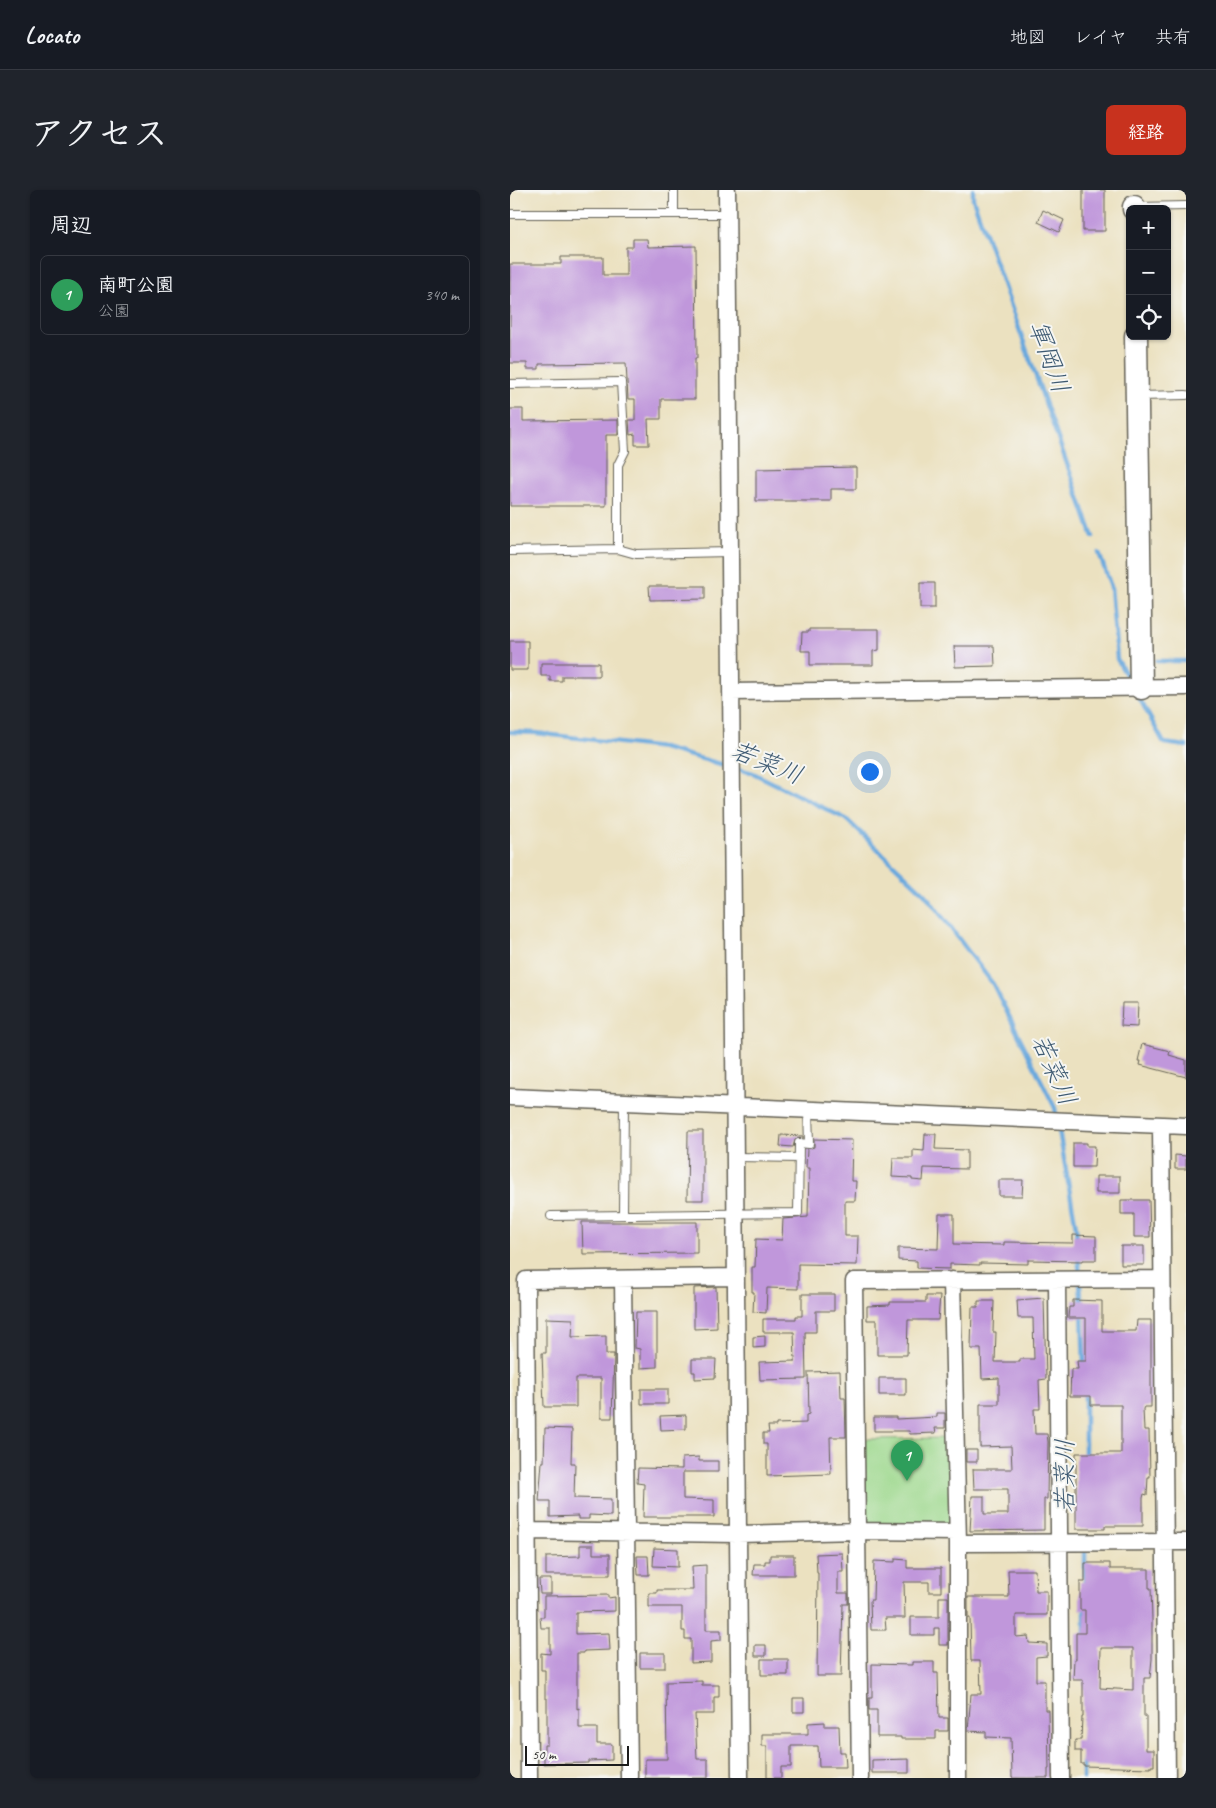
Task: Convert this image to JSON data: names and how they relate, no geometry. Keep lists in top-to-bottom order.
{
  "water": ["軍岡川", "若菜川"],
  "scale_bar": "50 m",
  "page": {
    "header": "Locato",
    "nav": ["地図", "レイヤ", "共有"],
    "title": "アクセス",
    "buttons": "経路",
    "heading": "周辺",
    "map_buttons": ["+", "−"],
    "list": [
      {
        "mark": "1",
        "name": "南町公園",
        "note": "公園",
        "value": "340 m"
      }
    ],
    "pins": "1",
    "scale": "50 m"
  }
}
